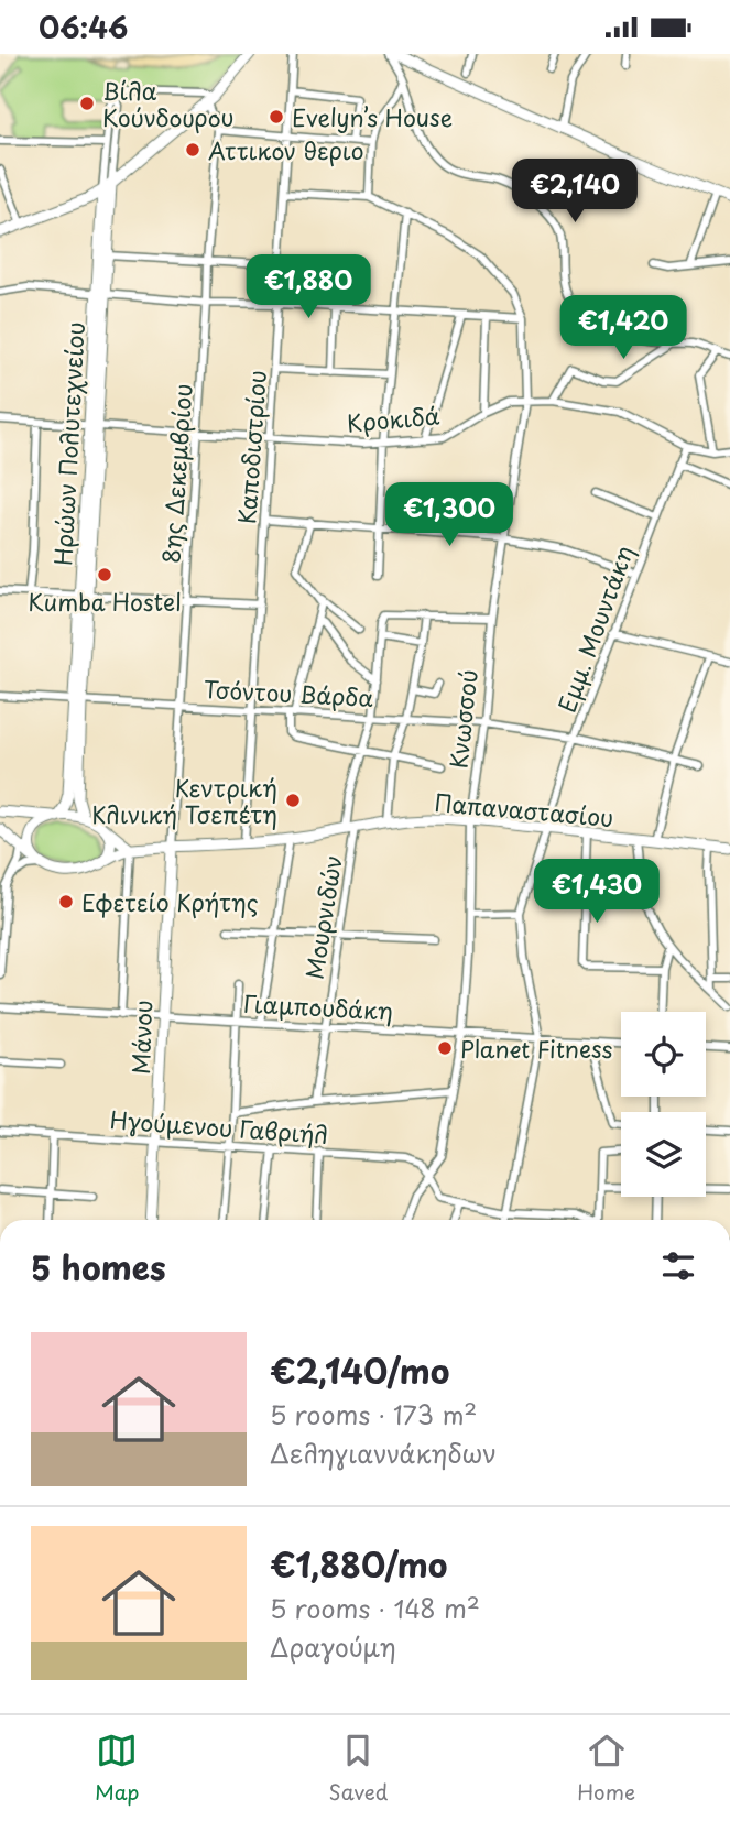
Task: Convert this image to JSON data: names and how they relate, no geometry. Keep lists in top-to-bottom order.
{
  "streets": {
    "main road": ["Ηρώων Πολυτεχνείου", "Παπαναστασίου", "Μάνου"],
    "street": [
      "Κροκιδά",
      "Καποδιστρίου",
      "8ης Δεκεμβρίου",
      "Εμμ. Μουντάκη",
      "Τσόντου Βάρδα",
      "Κνωσσού",
      "Μουρνιδών",
      "Γιαμπουδάκη",
      "Ηγούμενου Γαβριήλ"
    ]
  },
  "crossings": [
    ["Κροκιδά", "Ηρώων Πολυτεχνείου"],
    ["Κροκιδά", "Καποδιστρίου"],
    ["Κροκιδά", "8ης Δεκεμβρίου"],
    ["Κροκιδά", "Εμμ. Μουντάκη"],
    ["Κροκιδά", "Κνωσσού"],
    ["Ηρώων Πολυτεχνείου", "Τσόντου Βάρδα"],
    ["Καποδιστρίου", "Τσόντου Βάρδα"],
    ["Καποδιστρίου", "Παπαναστασίου"],
    ["8ης Δεκεμβρίου", "Τσόντου Βάρδα"],
    ["8ης Δεκεμβρίου", "Παπαναστασίου"],
    ["8ης Δεκεμβρίου", "Μάνου"],
    ["Εμμ. Μουντάκη", "Τσόντου Βάρδα"],
    ["Εμμ. Μουντάκη", "Παπαναστασίου"],
    ["Τσόντου Βάρδα", "Κνωσσού"],
    ["Τσόντου Βάρδα", "Μουρνιδών"],
    ["Κνωσσού", "Παπαναστασίου"],
    ["Κνωσσού", "Γιαμπουδάκη"],
    ["Κνωσσού", "Ηγούμενου Γαβριήλ"],
    ["Παπαναστασίου", "Μουρνιδών"],
    ["Παπαναστασίου", "Μάνου"],
    ["Μουρνιδών", "Γιαμπουδάκη"],
    ["Γιαμπουδάκη", "Μάνου"],
    ["Μάνου", "Ηγούμενου Γαβριήλ"]
  ],
  "places": [
    "Βίλα Κούνδουρου",
    "Evelyn’s House",
    "Αττικον θεριο",
    "Kumba Hostel",
    "Κεντρική Κλινική Τσεπέτη",
    "Εφετείο Κρήτης",
    "Planet Fitness"
  ],
  "page": {
    "status": "06:46",
    "price": [
      "€2,140",
      "€1,880",
      "€1,420",
      "€1,300",
      "€1,430"
    ],
    "heading": "5 homes",
    "list": [
      {
        "name": "€2,140/mo",
        "note": "5 rooms · 173 m² · Δεληγιαννάκηδων"
      },
      {
        "name": "€1,880/mo",
        "note": "5 rooms · 148 m² · Δραγούμη"
      }
    ],
    "tabs": ["Map", "Saved", "Home"]
  }
}
